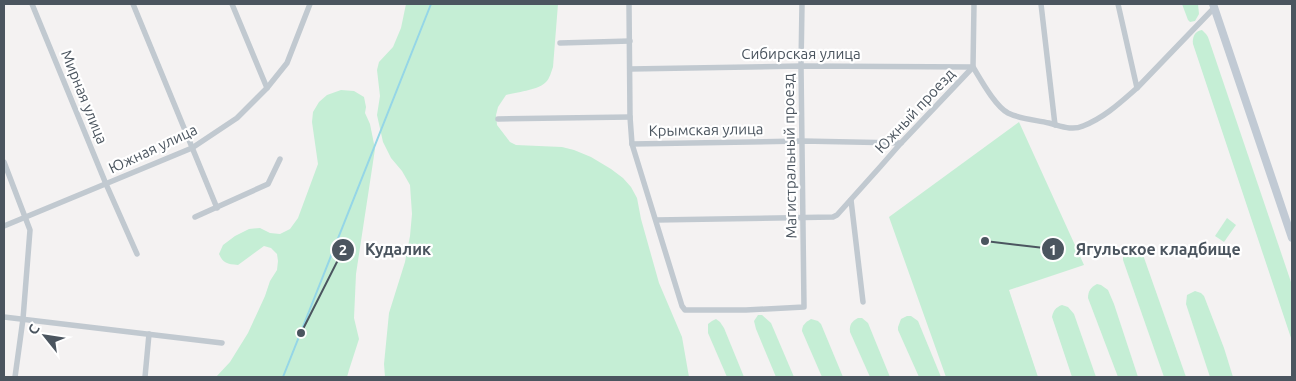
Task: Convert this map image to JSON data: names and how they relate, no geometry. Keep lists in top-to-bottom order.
{
  "streets": {
    "street": [
      "Сибирская улица",
      "Мирная улица",
      "Южный проезд",
      "Крымская улица",
      "Южная улица",
      "Магистральный проезд"
    ]
  },
  "crossings": [
    ["Сибирская улица", "Южный проезд"],
    ["Сибирская улица", "Магистральный проезд"],
    ["Мирная улица", "Южная улица"],
    ["Южный проезд", "Крымская улица"],
    ["Южный проезд", "Магистральный проезд"],
    ["Крымская улица", "Магистральный проезд"]
  ],
  "places": ["Ягульское кладбище", "Кудалик"],
  "north": "top left"
}
